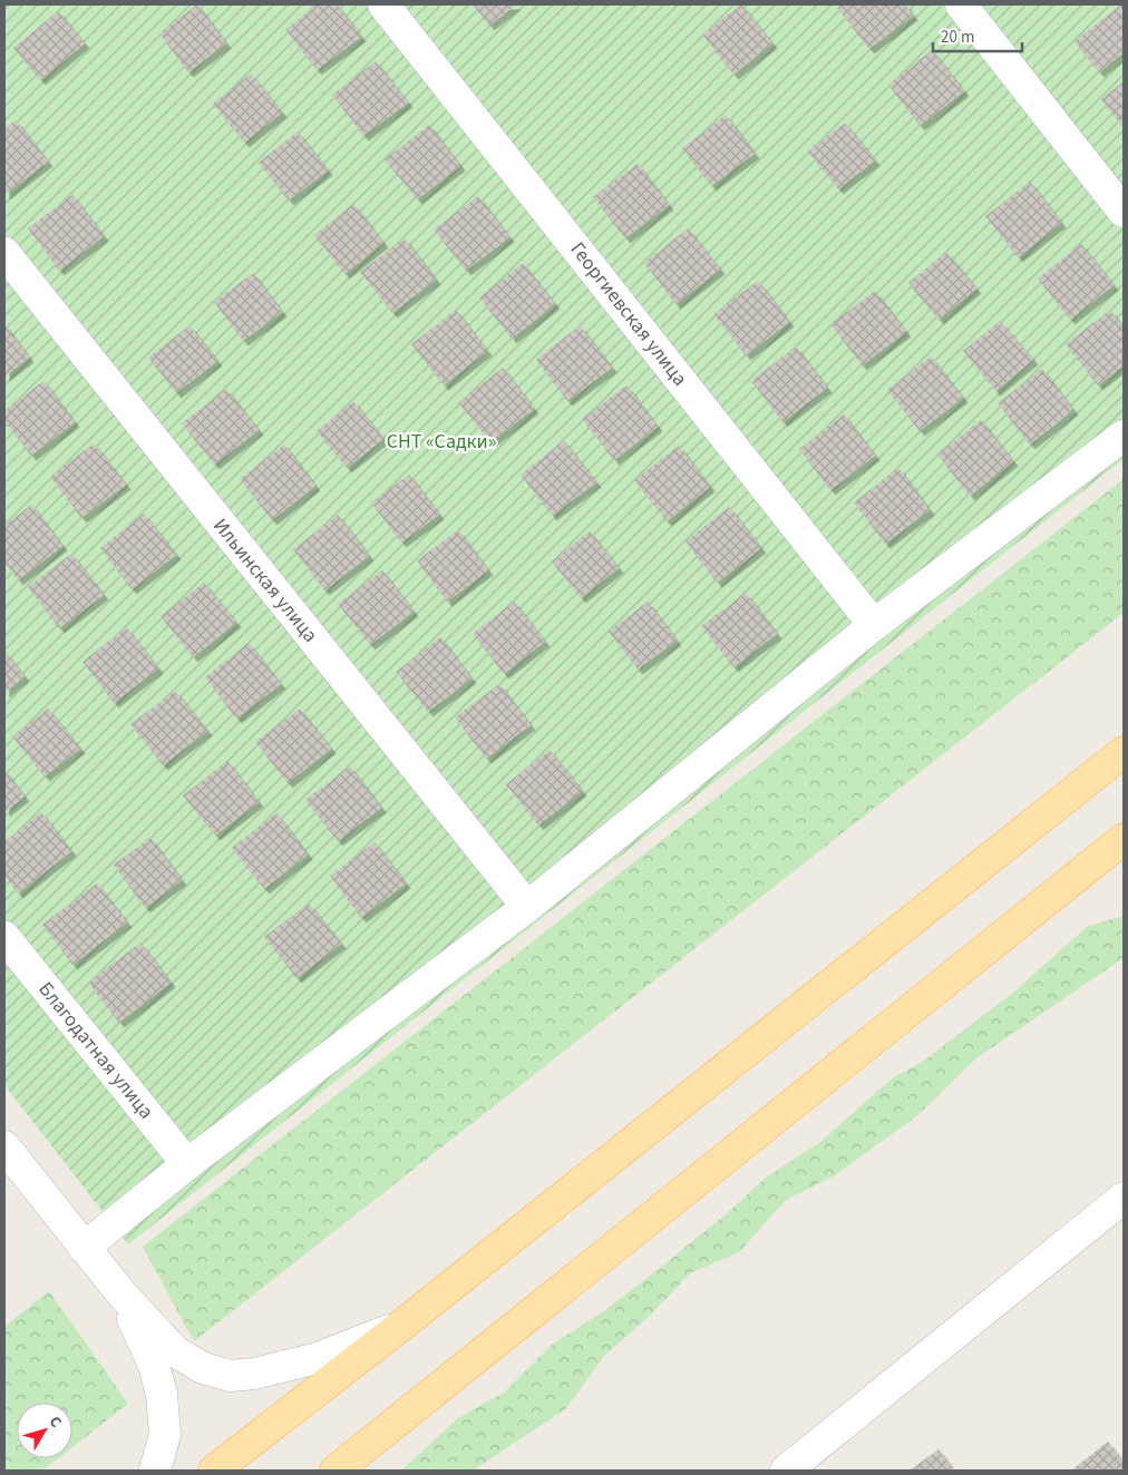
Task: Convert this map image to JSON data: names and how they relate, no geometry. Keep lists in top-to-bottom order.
{
  "streets": {
    "street": ["Георгиевская улица", "Ильинская улица", "Благодатная улица"]
  },
  "parks": ["СНТ «Садки»"],
  "scale_bar": "20 m",
  "north": "top right"
}
